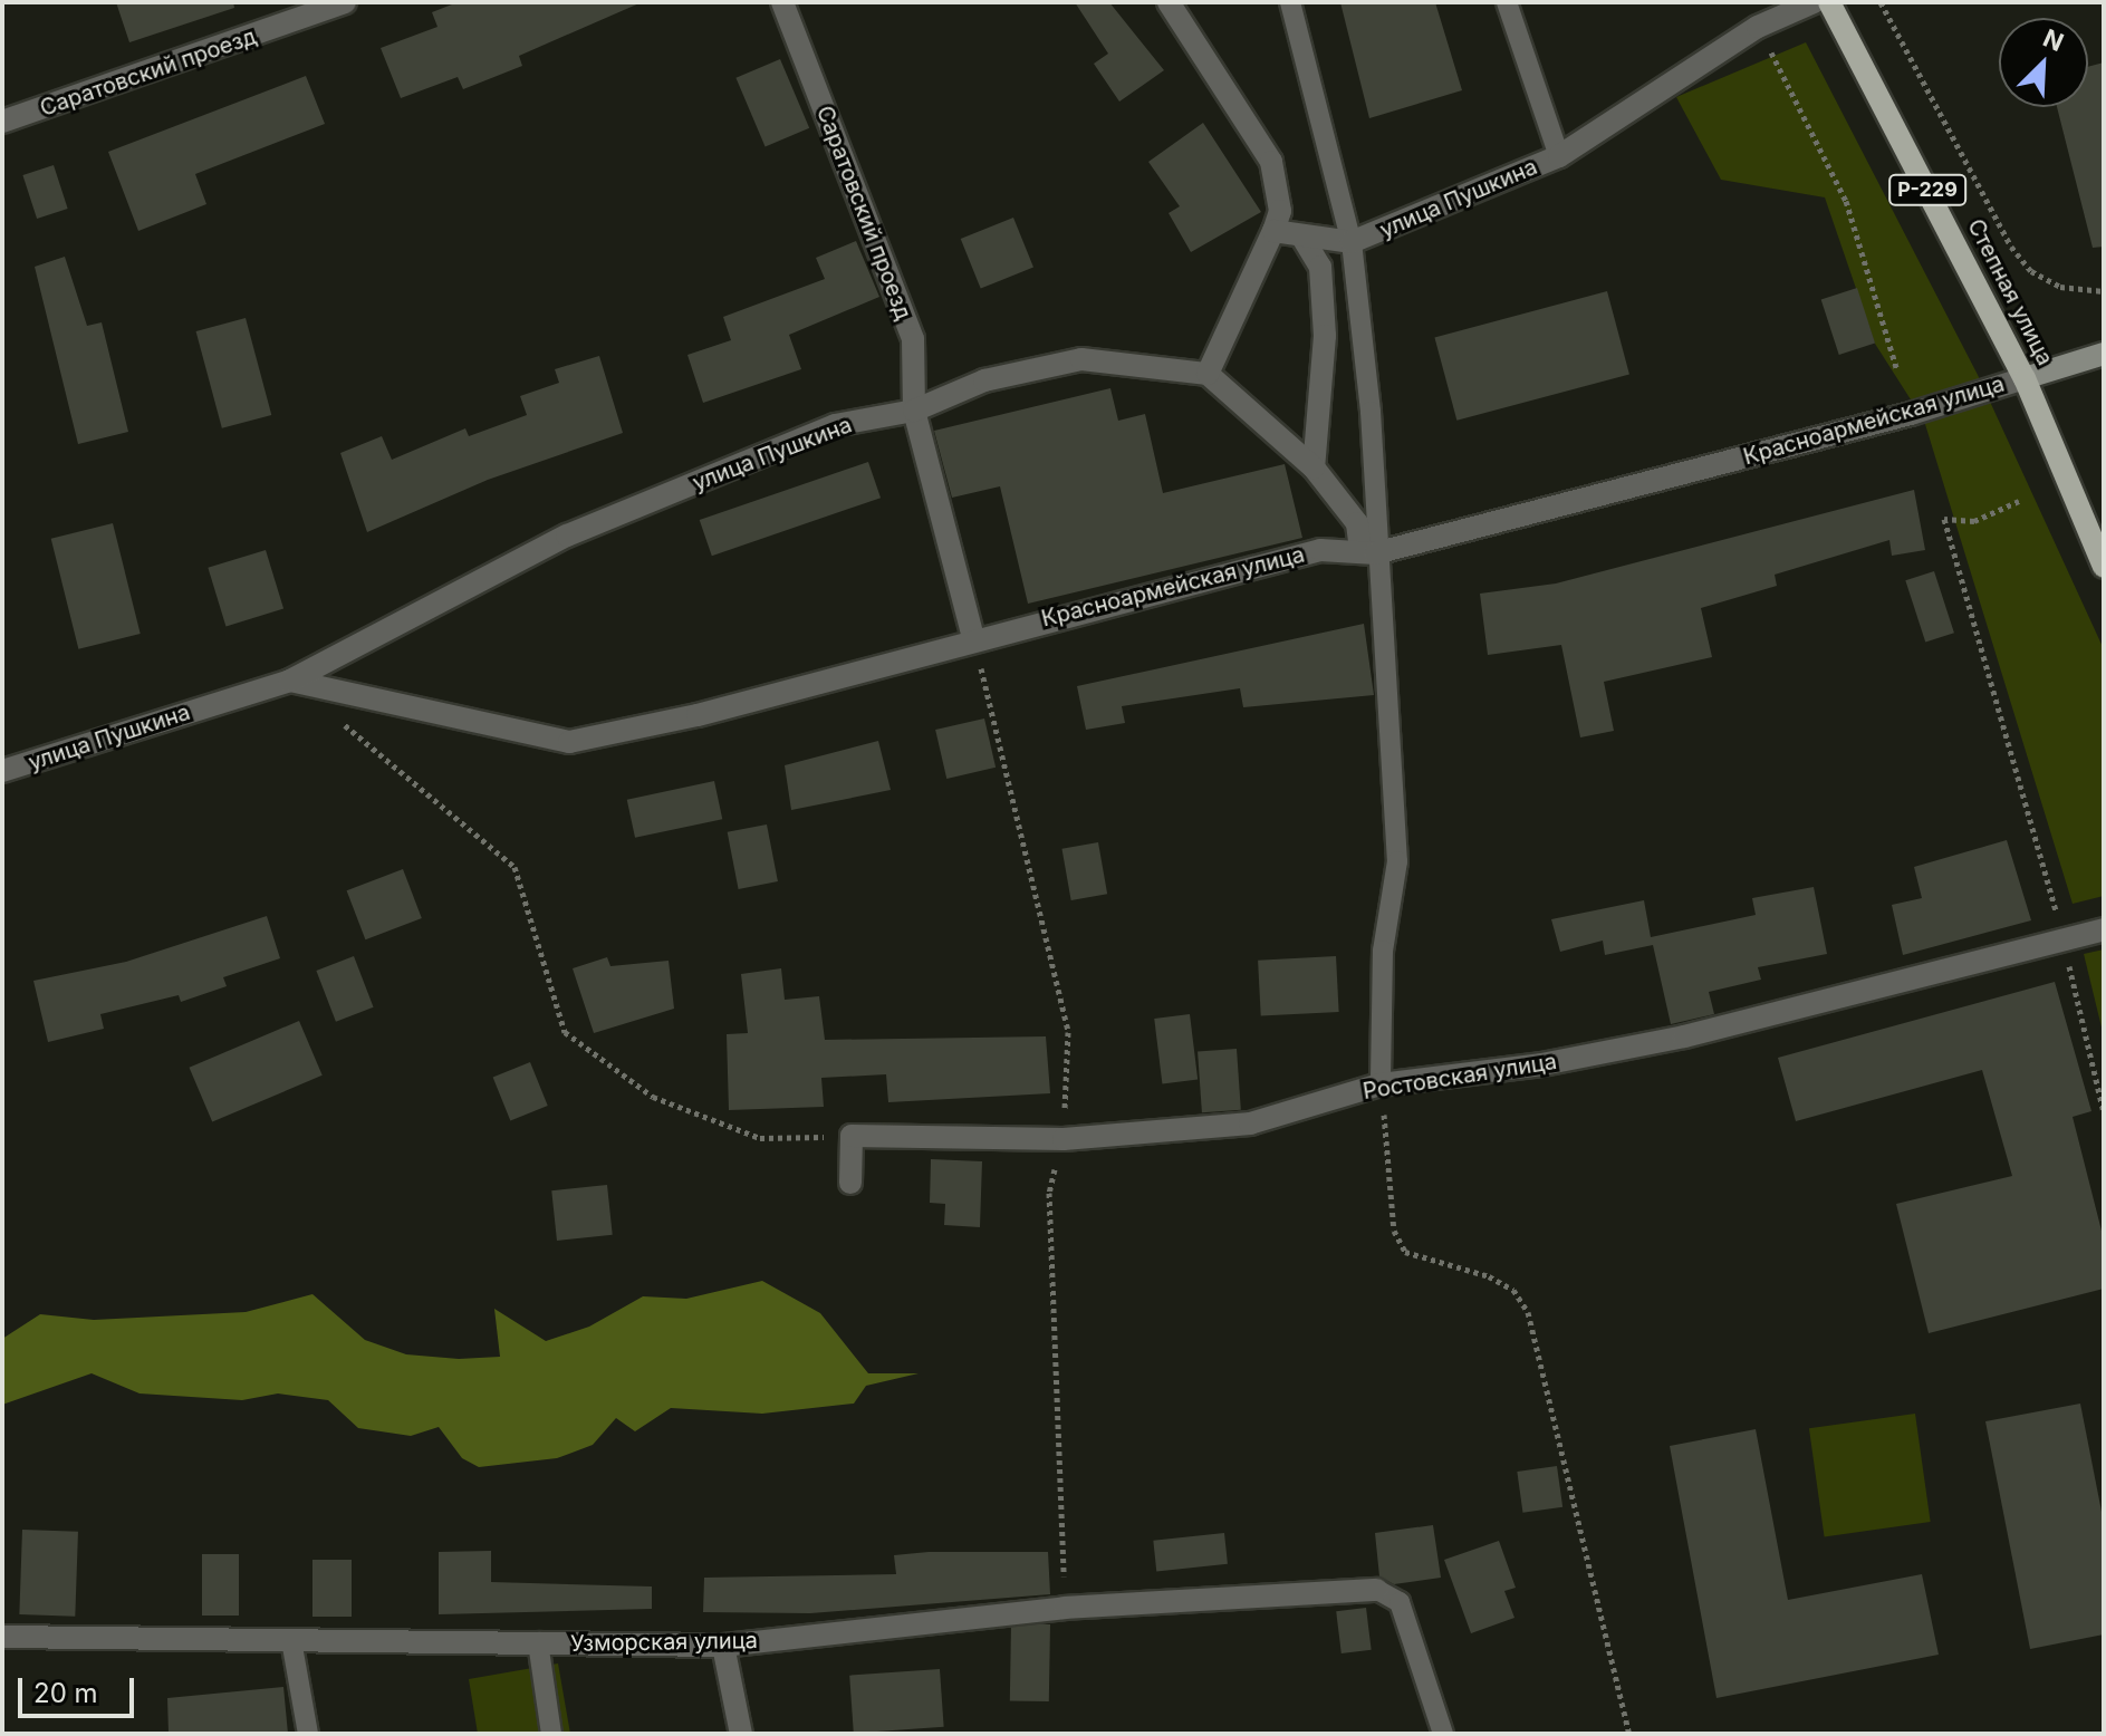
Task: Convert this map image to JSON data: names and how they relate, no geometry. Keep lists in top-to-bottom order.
{
  "streets": {
    "main road": ["Р-229", "Степная улица"],
    "street": [
      "Саратовский проезд",
      "улица Пушкина",
      "Красноармейская улица",
      "Ростовская улица",
      "Узморская улица"
    ]
  },
  "crossings": [
    ["Саратовский проезд", "улица Пушкина"],
    ["Саратовский проезд", "Красноармейская улица"],
    ["улица Пушкина", "Красноармейская улица"],
    ["Степная улица", "Красноармейская улица"]
  ],
  "scale_bar": "20 m",
  "north": "top right"
}
